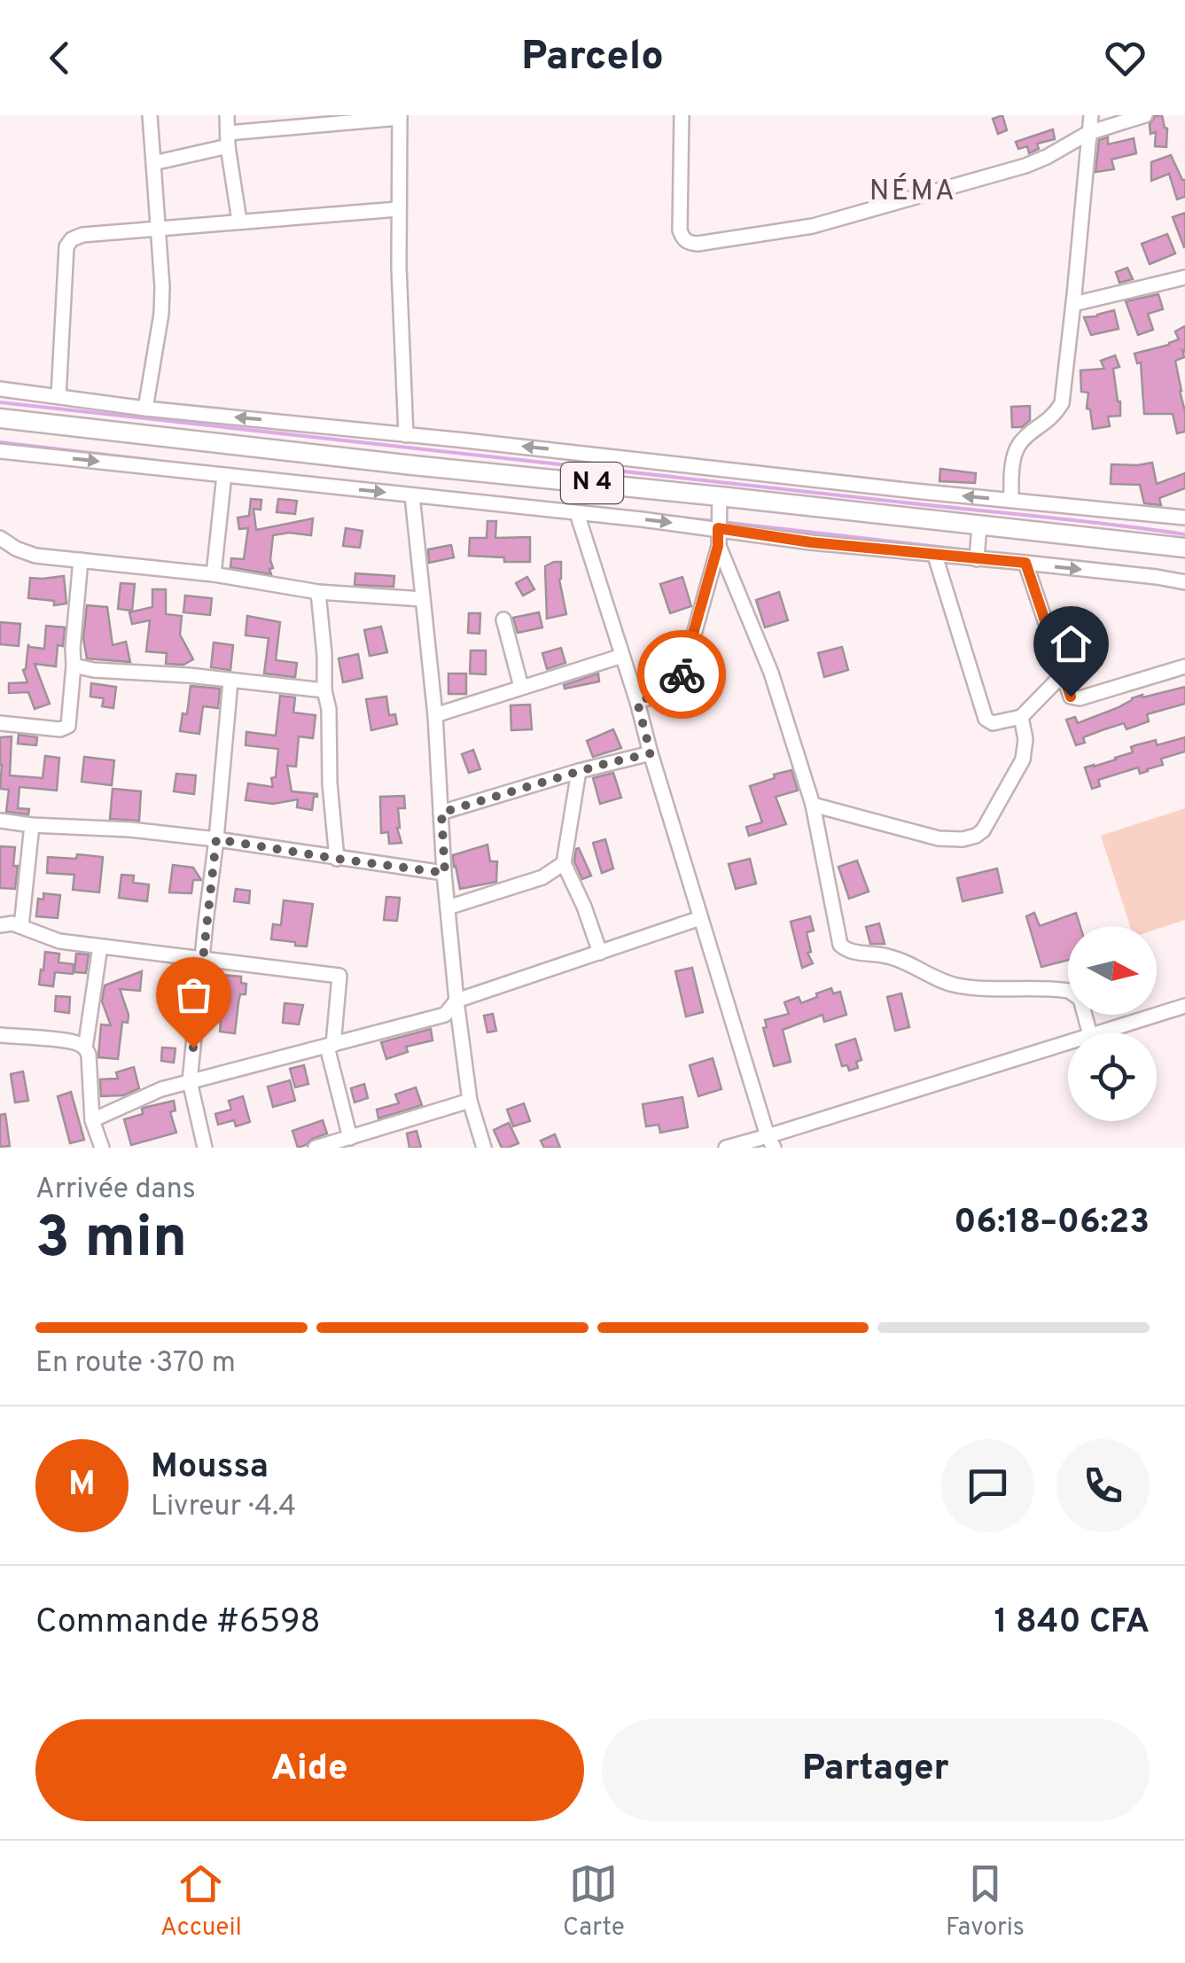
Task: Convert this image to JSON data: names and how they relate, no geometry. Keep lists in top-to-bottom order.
{
  "streets": {
    "highway": ["N 4"]
  },
  "districts": ["NÉMA"],
  "north": "right",
  "page": {
    "header": "Parcelo",
    "heading": ["3 min", "Arrivée dans", "06:18–06:23"],
    "panel": [
      "Moussa",
      "Livreur · 4.4",
      "Commande #6598",
      "1 840 CFA"
    ],
    "bar": "En route · 370 m",
    "round": "M",
    "buttons": ["Aide", "Partager"],
    "tabs": ["Accueil", "Carte", "Favoris"]
  }
}
